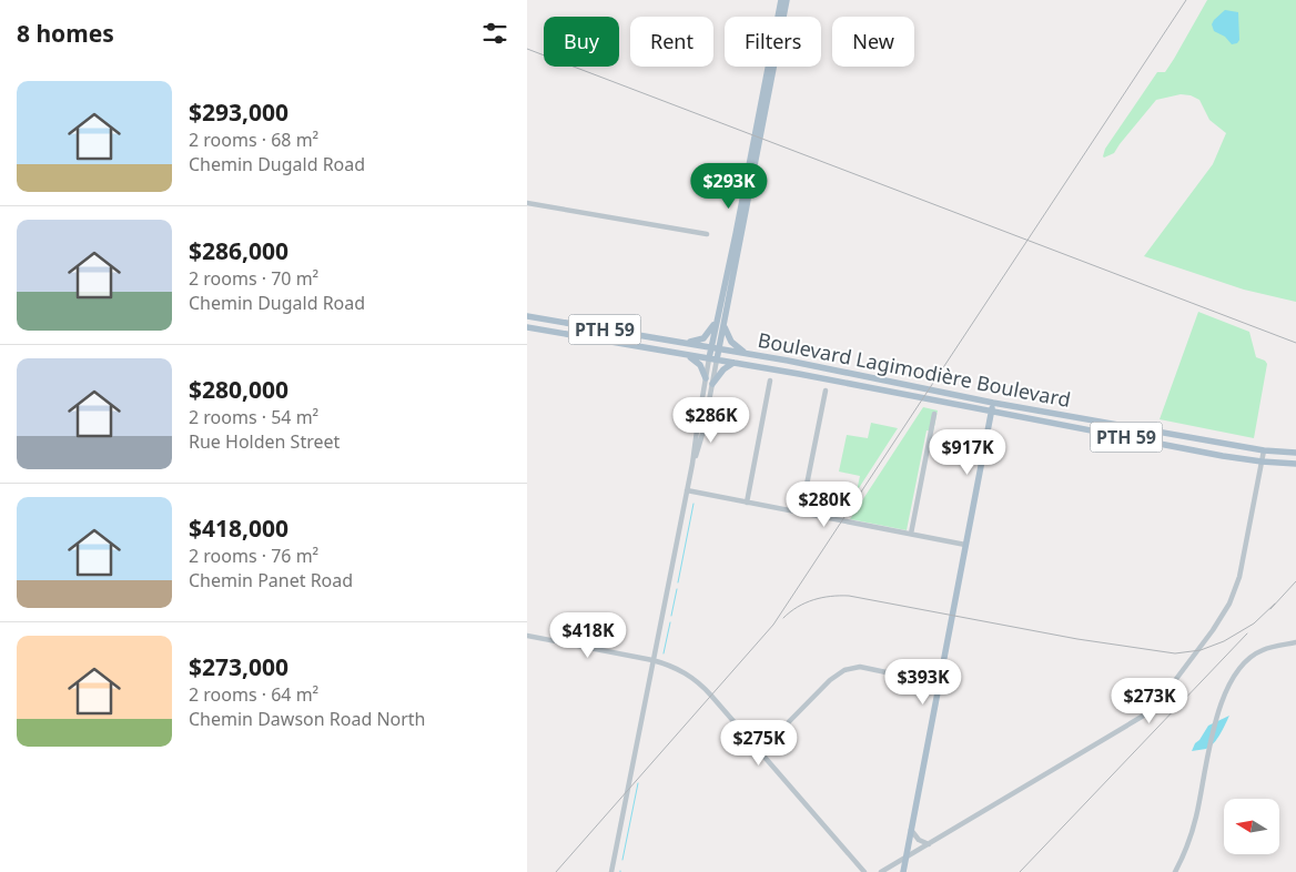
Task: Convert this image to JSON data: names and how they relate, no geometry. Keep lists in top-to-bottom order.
{
  "streets": {
    "main road": ["PTH 59", "Boulevard Lagimodière Boulevard"]
  },
  "north": "left",
  "page": {
    "heading": "8 homes",
    "chip": [
      "Buy",
      "Rent",
      "Filters",
      "New"
    ],
    "list": [
      {
        "name": "$293,000",
        "note": "2 rooms · 68 m² · Chemin Dugald Road"
      },
      {
        "name": "$286,000",
        "note": "2 rooms · 70 m² · Chemin Dugald Road"
      },
      {
        "name": "$280,000",
        "note": "2 rooms · 54 m² · Rue Holden Street"
      },
      {
        "name": "$418,000",
        "note": "2 rooms · 76 m² · Chemin Panet Road"
      },
      {
        "name": "$273,000",
        "note": "2 rooms · 64 m² · Chemin Dawson Road North"
      }
    ],
    "price": [
      "$293K",
      "$286K",
      "$917K",
      "$280K",
      "$418K",
      "$393K",
      "$273K",
      "$275K"
    ]
  }
}
